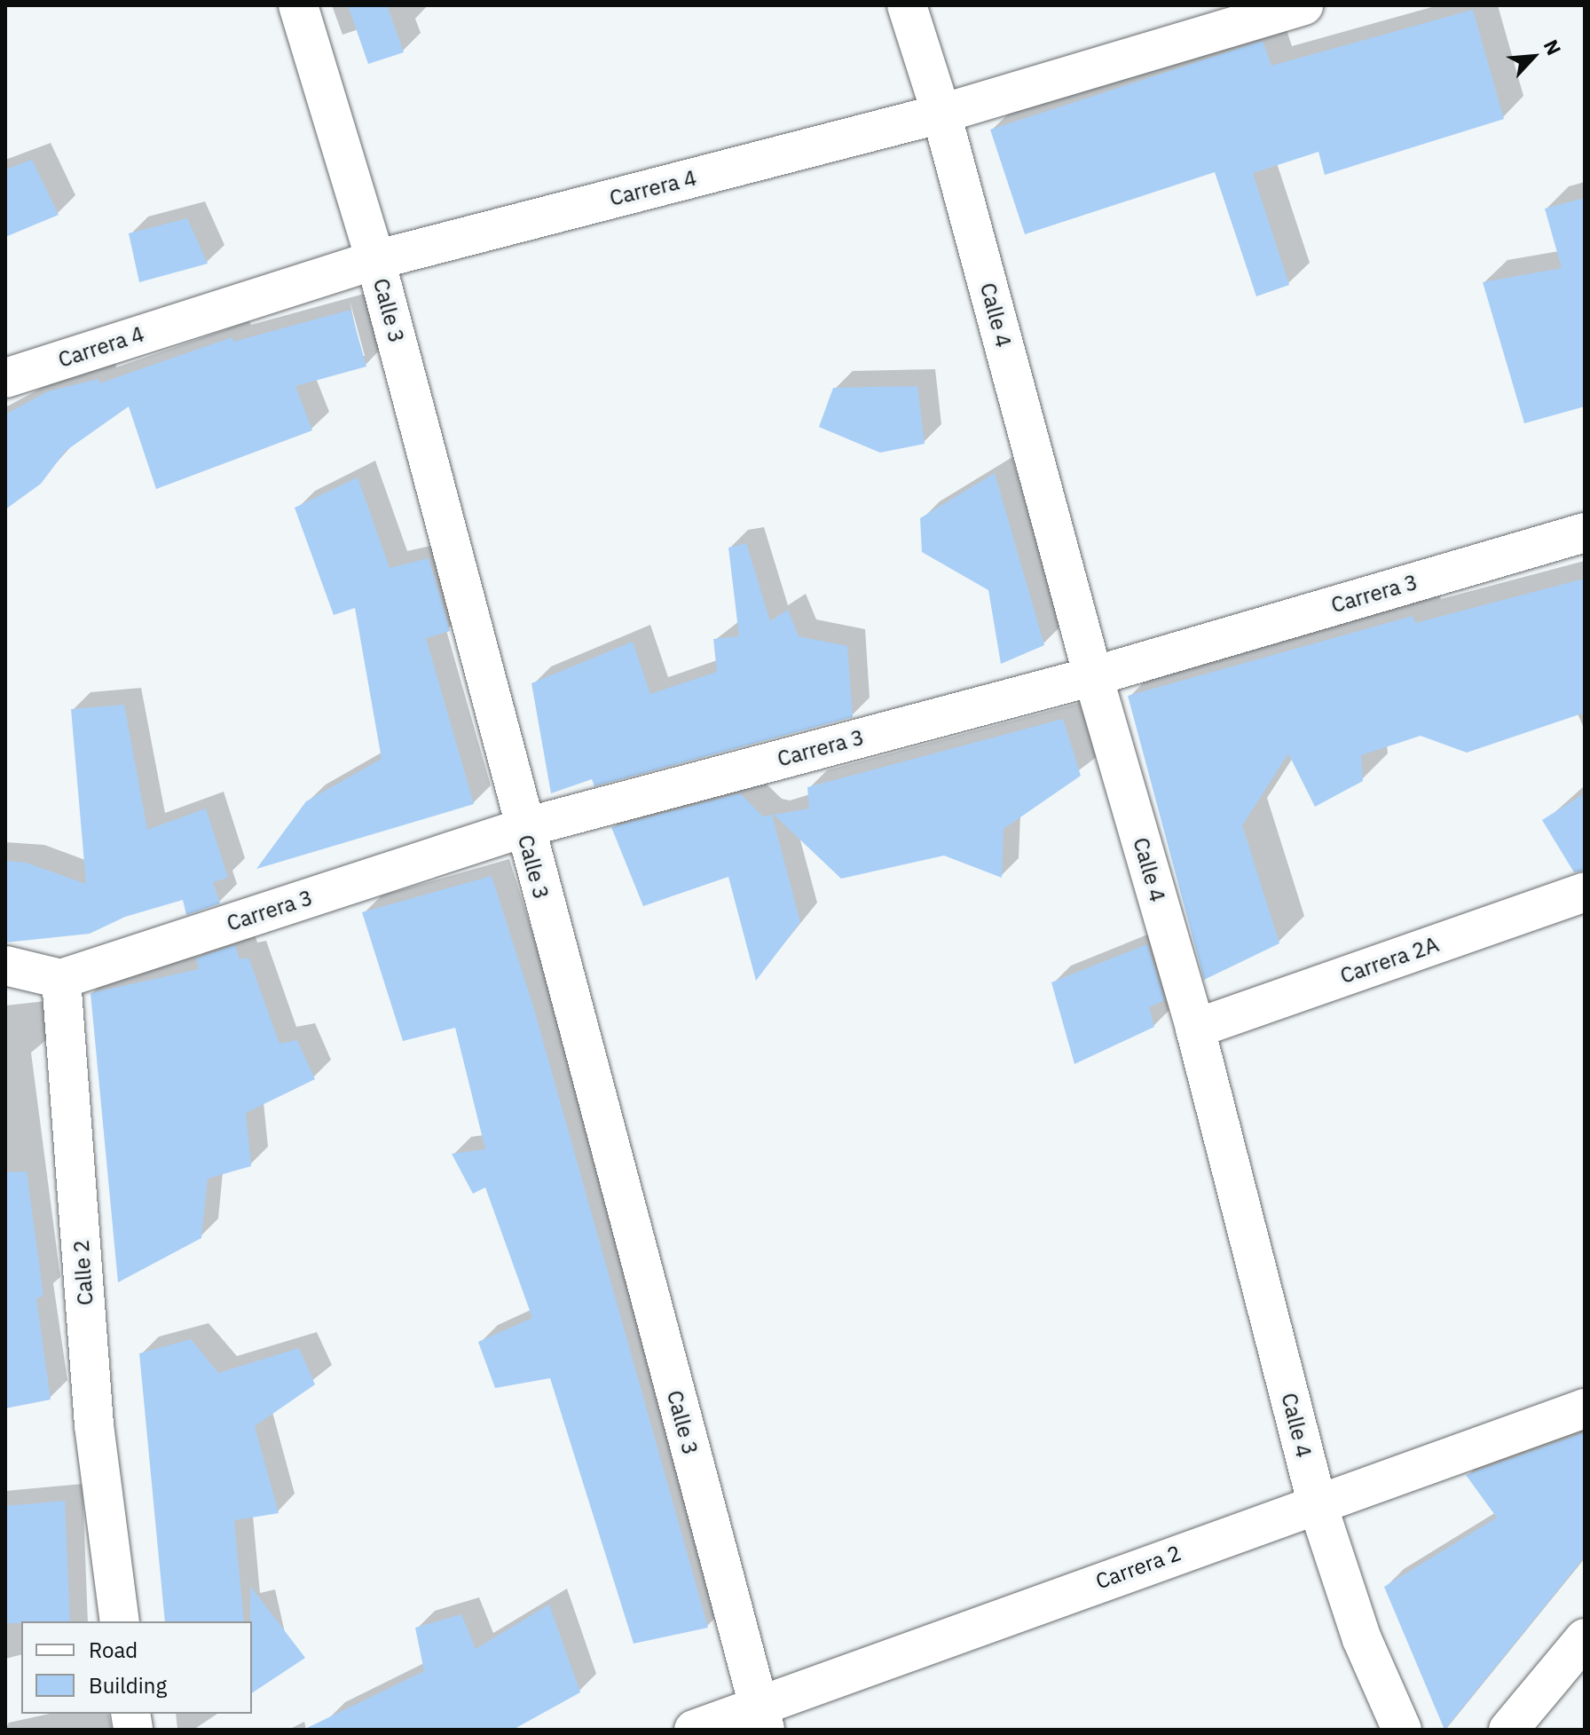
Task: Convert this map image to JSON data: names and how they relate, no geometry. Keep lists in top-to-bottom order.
{
  "streets": {
    "main road": [
      "Carrera 4",
      "Calle 3",
      "Calle 4",
      "Carrera 3",
      "Carrera 2A",
      "Calle 2",
      "Carrera 2"
    ]
  },
  "crossings": [
    ["Carrera 4", "Calle 3"],
    ["Carrera 4", "Calle 4"],
    ["Calle 3", "Carrera 3"],
    ["Calle 3", "Carrera 2"],
    ["Calle 4", "Carrera 3"],
    ["Calle 4", "Carrera 2A"],
    ["Calle 4", "Carrera 2"],
    ["Carrera 3", "Calle 2"]
  ],
  "legend": ["Road", "Building"],
  "north": "top right"
}
